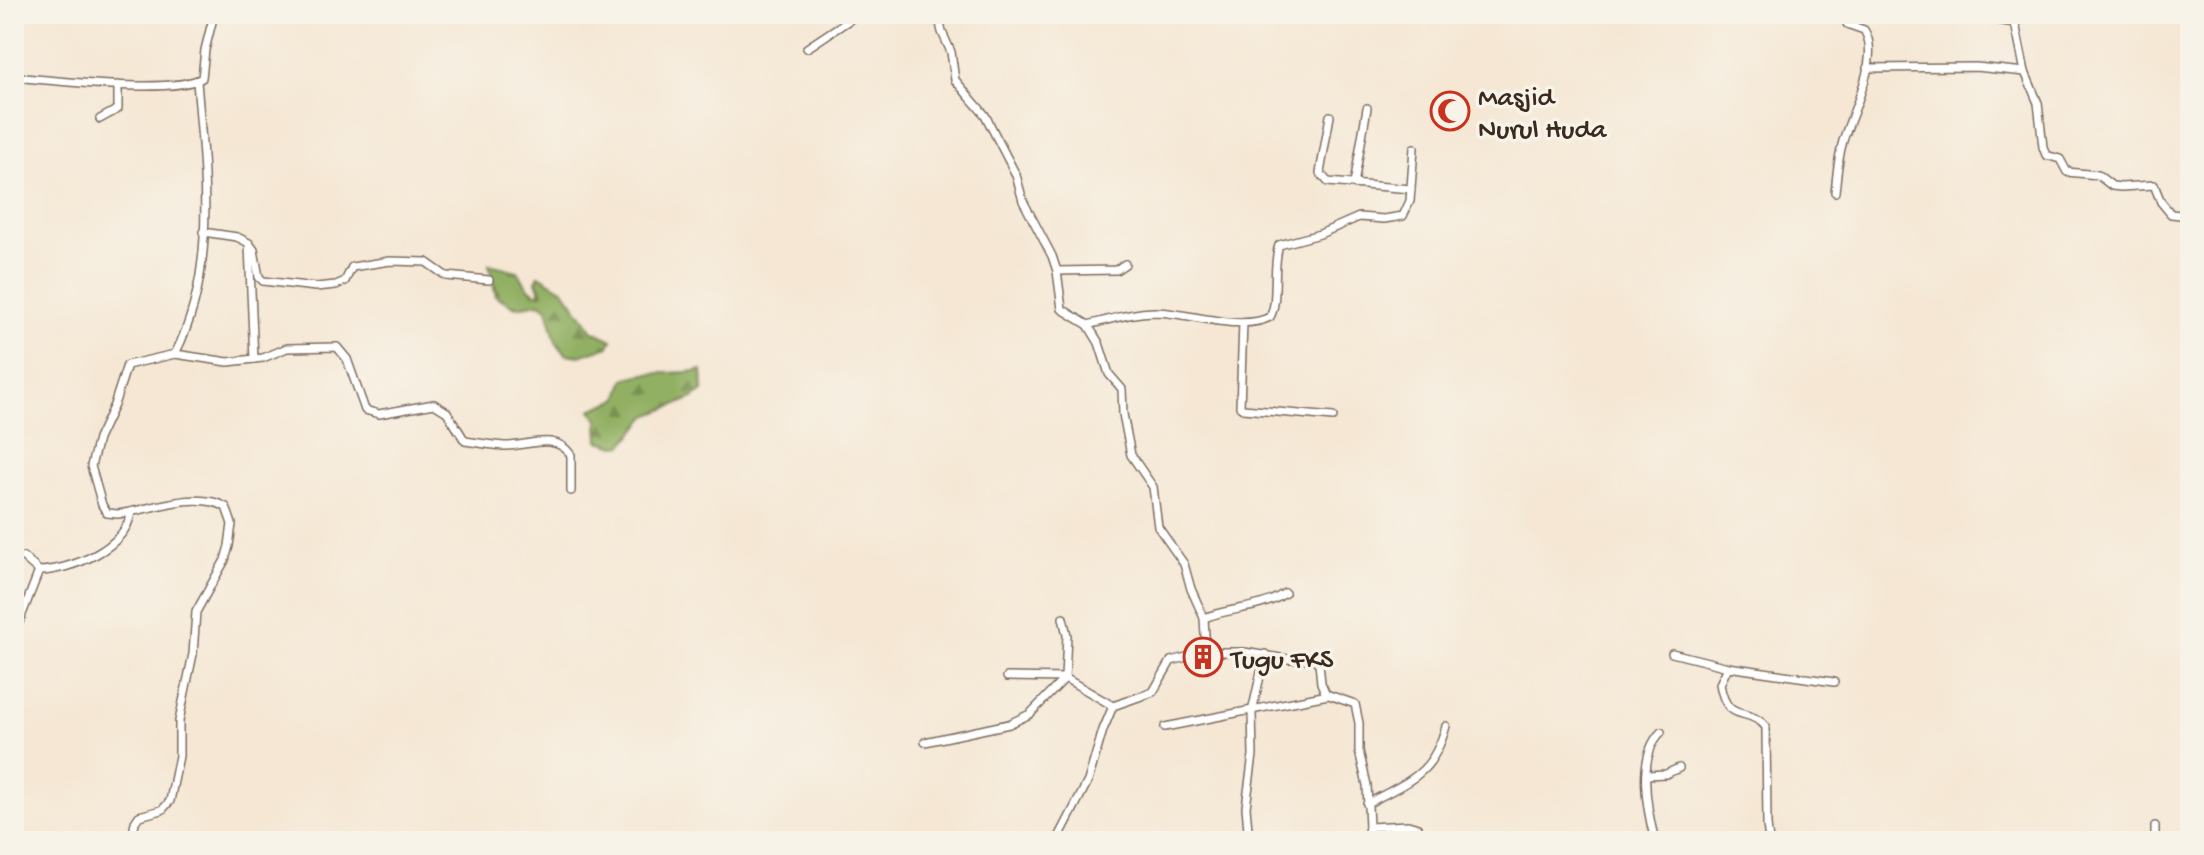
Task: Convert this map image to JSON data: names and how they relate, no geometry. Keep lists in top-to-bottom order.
{
  "places": {
    "mosque": ["Masjid Nurul Huda"],
    "building": ["Tugu FKS"]
  }
}
